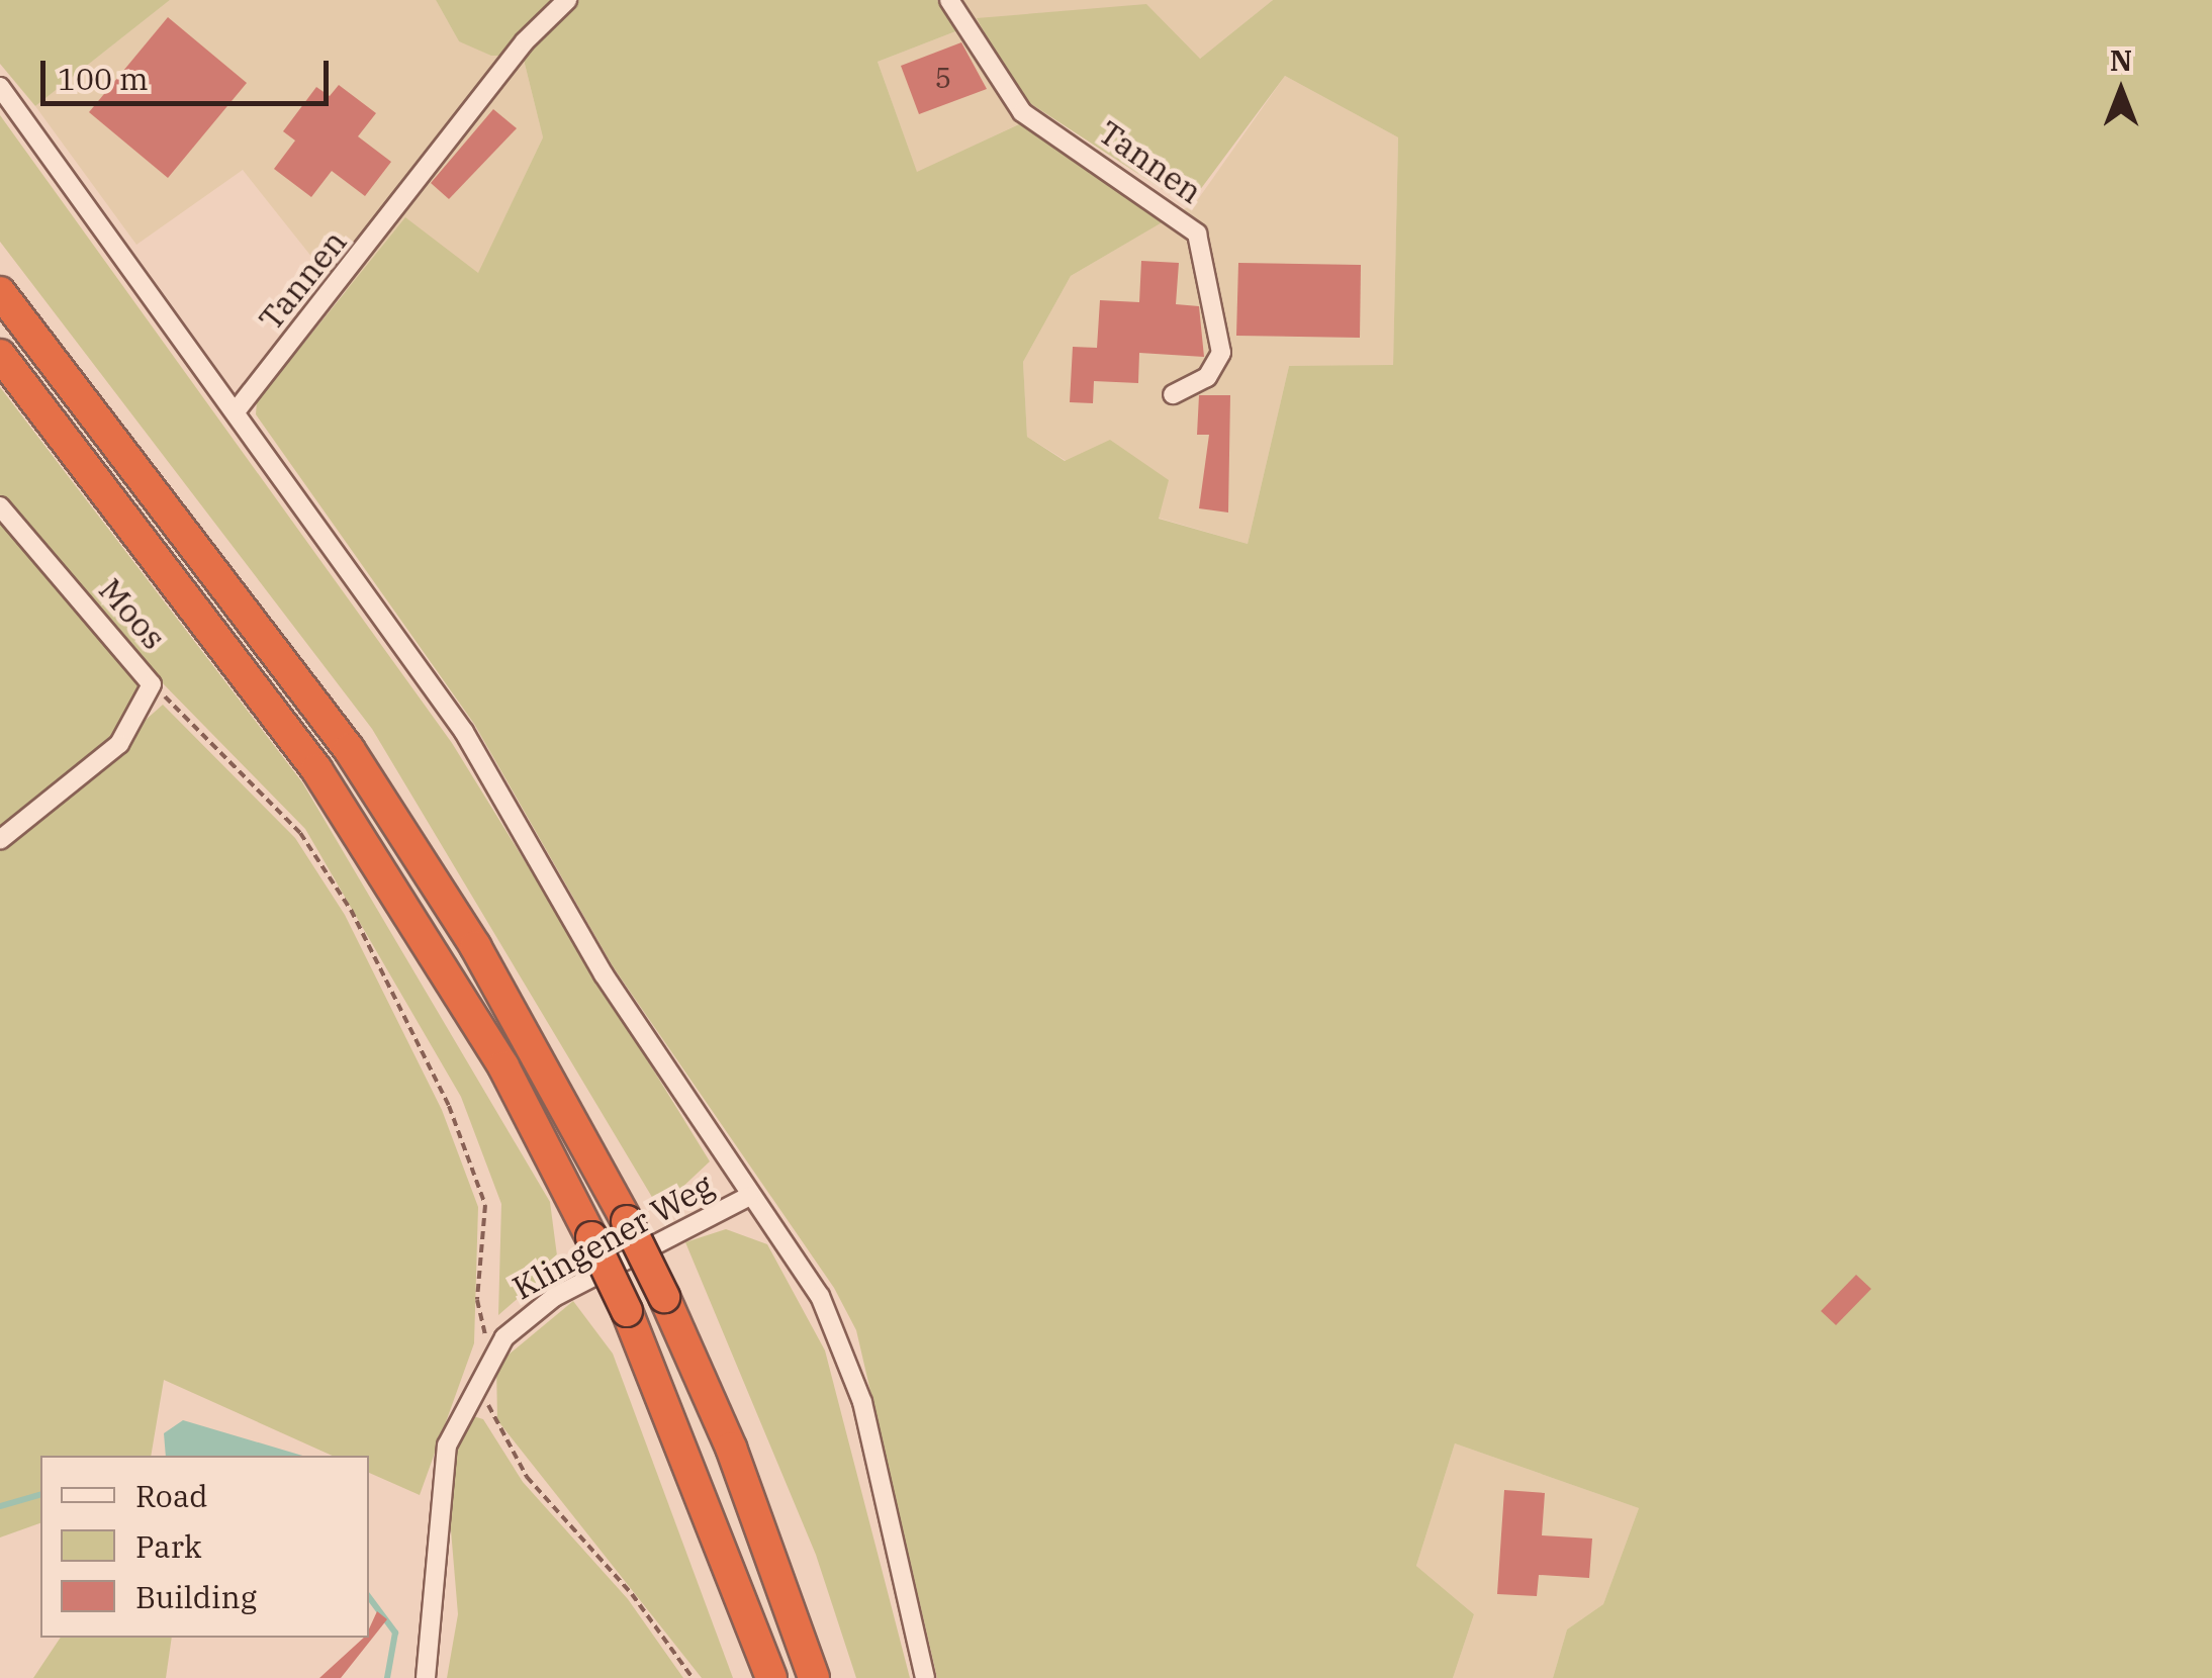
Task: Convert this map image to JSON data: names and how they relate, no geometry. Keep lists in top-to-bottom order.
{
  "streets": {
    "street": ["Tannen", "Moos", "Klingener Weg"]
  },
  "house_numbers": ["5"],
  "legend": ["Road", "Park", "Building"],
  "scale_bar": "100 m",
  "north": "top"
}
